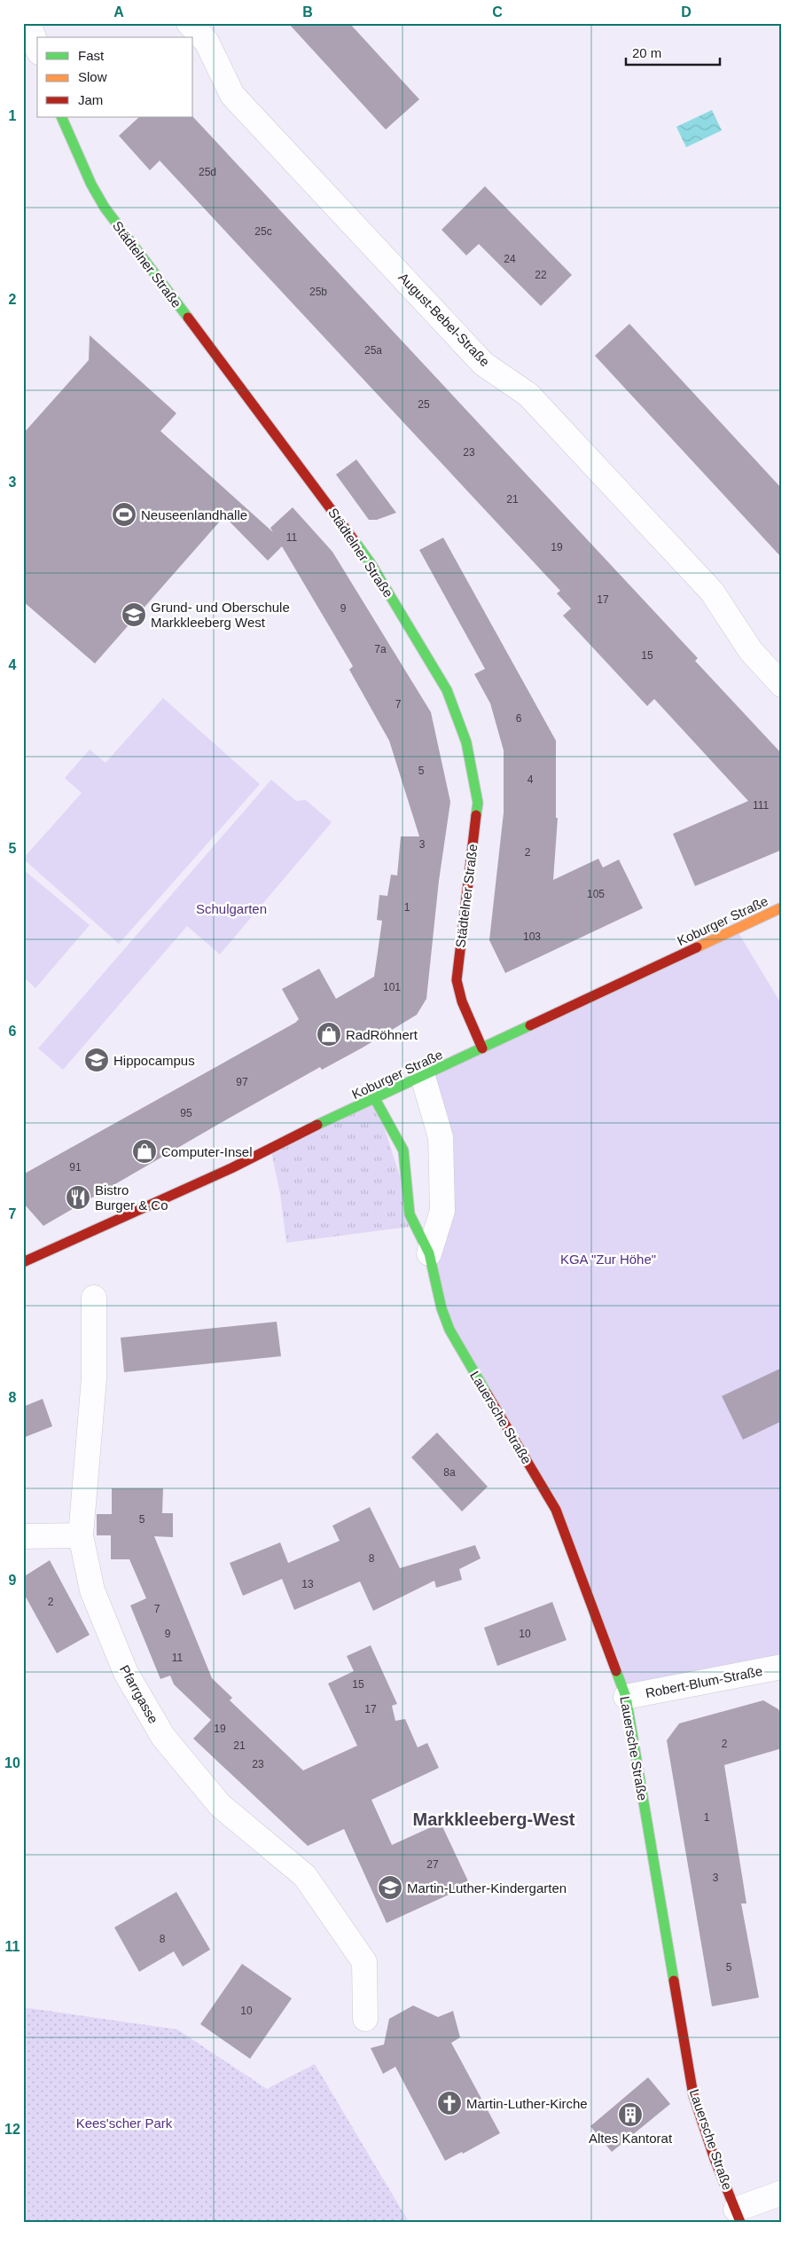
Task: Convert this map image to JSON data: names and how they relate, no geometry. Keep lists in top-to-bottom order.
{
  "streets": {
    "street": [
      "Städtelner Straße",
      "August-Bebel-Straße",
      "Koburger Straße",
      "Lauersche Straße",
      "Robert-Blum-Straße",
      "Pfarrgasse"
    ]
  },
  "crossings": [
    ["Städtelner Straße", "Koburger Straße"],
    ["Koburger Straße", "Lauersche Straße"],
    ["Lauersche Straße", "Robert-Blum-Straße"]
  ],
  "districts": ["Markkleeberg-West"],
  "parks": ["Schulgarten", "KGA \"Zur Höhe\"", "Kees'scher Park"],
  "places": {
    "sports": ["Neuseenlandhalle"],
    "school or university": ["Grund- und Oberschule Markkleeberg West", "Hippocampus", "Martin-Luther-Kindergarten"],
    "shop": ["RadRöhnert", "Computer-Insel"],
    "restaurant": ["Bistro Burger & Co"],
    "church": ["Martin-Luther-Kirche"],
    "building": ["Altes Kantorat"]
  },
  "house_numbers": [
    "25d",
    "25c",
    "24",
    "22",
    "25b",
    "25a",
    "25",
    "23",
    "21",
    "11",
    "19",
    "17",
    "9",
    "7a",
    "15",
    "7",
    "6",
    "5",
    "4",
    "111",
    "3",
    "2",
    "105",
    "1",
    "103",
    "101",
    "97",
    "95",
    "91",
    "8a",
    "5",
    "8",
    "13",
    "2",
    "7",
    "9",
    "10",
    "11",
    "15",
    "17",
    "19",
    "2",
    "21",
    "23",
    "1",
    "27",
    "3",
    "8",
    "5",
    "10"
  ],
  "legend": ["Fast", "Slow", "Jam"],
  "scale_bar": "20 m",
  "grid": {
    "columns": [
      "A",
      "B",
      "C",
      "D"
    ],
    "rows": [
      "1",
      "2",
      "3",
      "4",
      "5",
      "6",
      "7",
      "8",
      "9",
      "10",
      "11",
      "12"
    ]
  }
}
